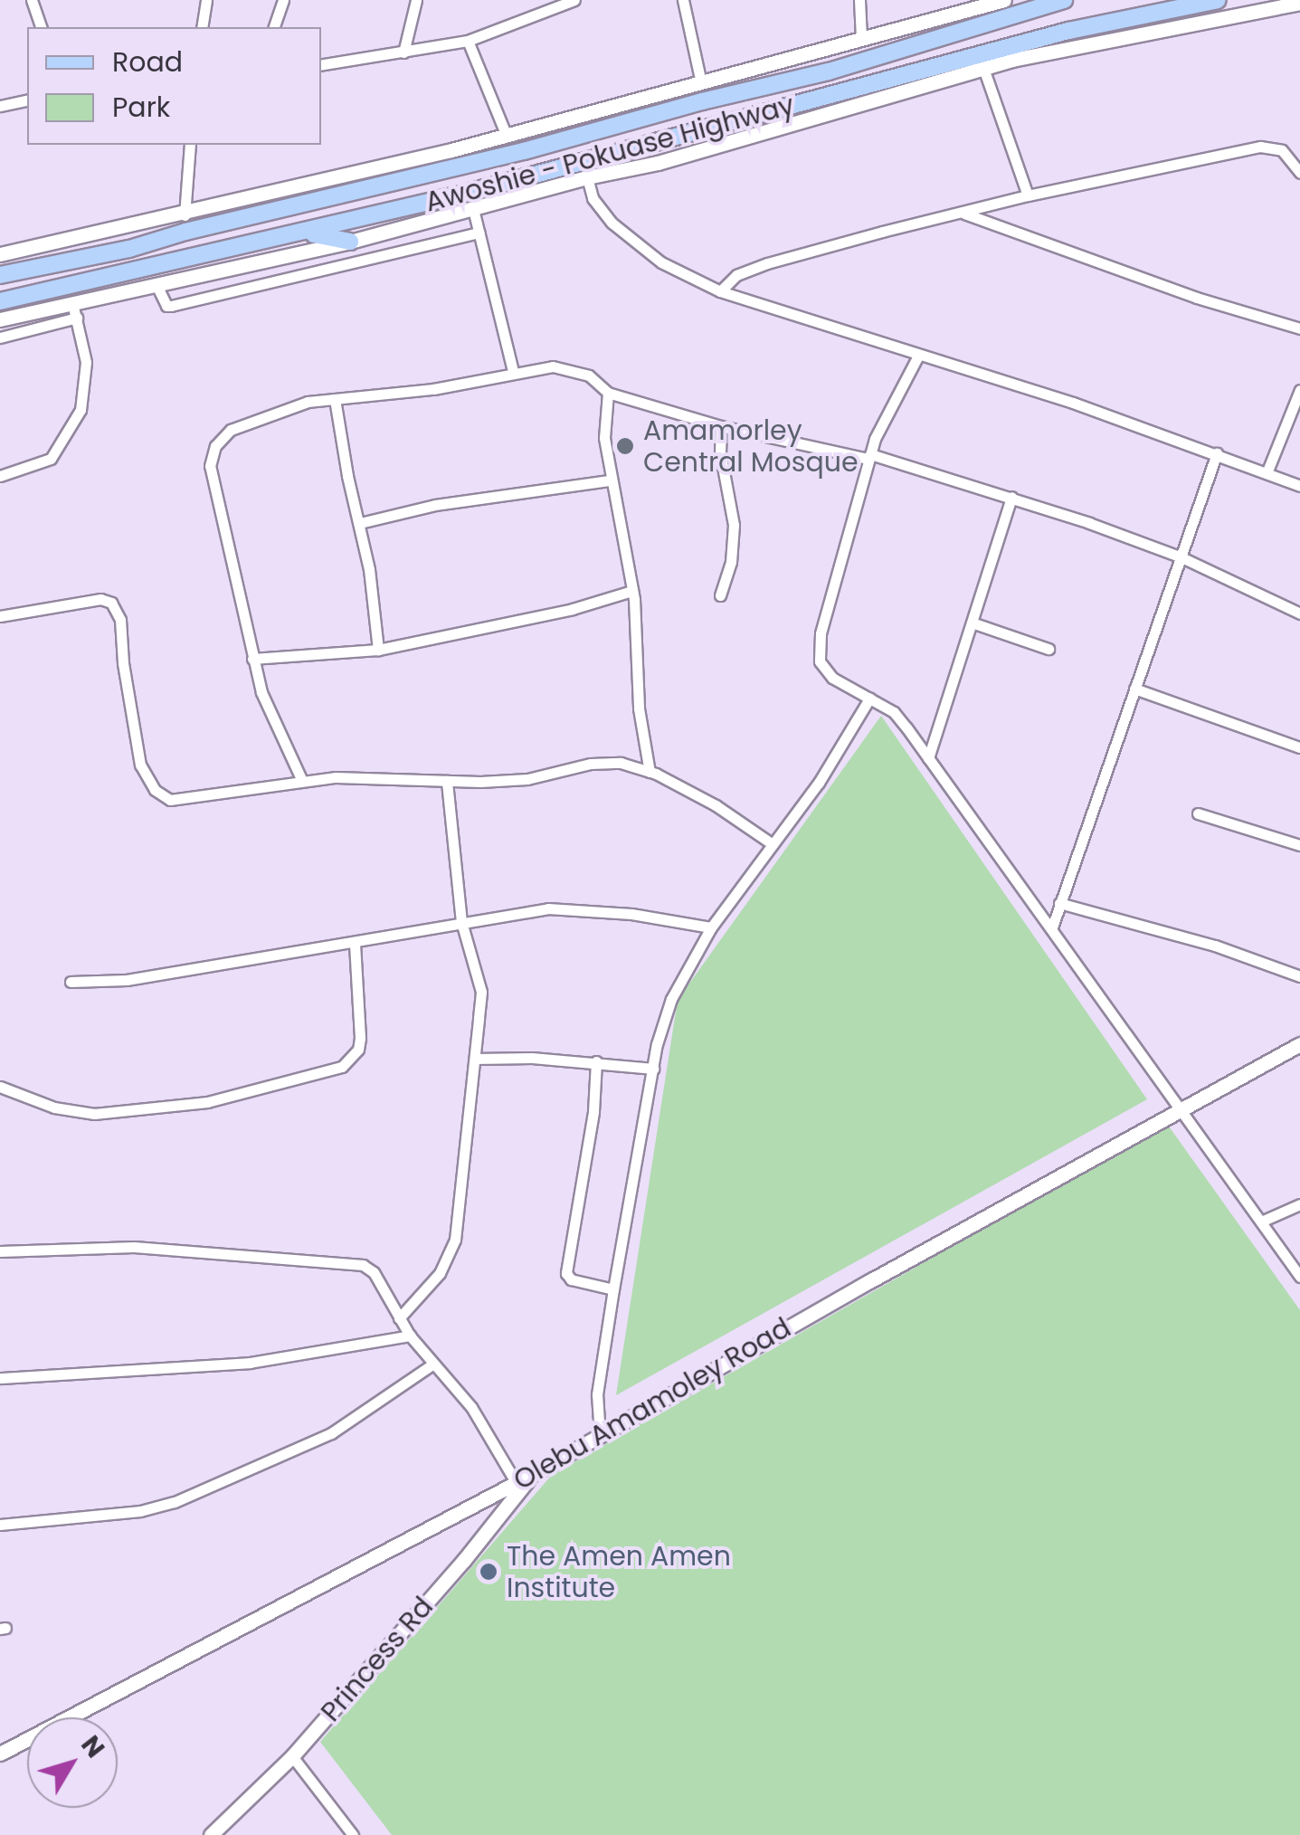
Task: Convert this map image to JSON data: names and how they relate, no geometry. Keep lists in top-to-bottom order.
{
  "streets": {
    "main road": ["Awoshie - Pokuase Highway"],
    "street": ["Olebu Amamoley Road", "Princess Rd"]
  },
  "crossings": [
    ["Olebu Amamoley Road", "Princess Rd"]
  ],
  "places": ["Amamorley Central Mosque", "The Amen Amen Institute"],
  "legend": ["Road", "Park"],
  "north": "top right"
}
